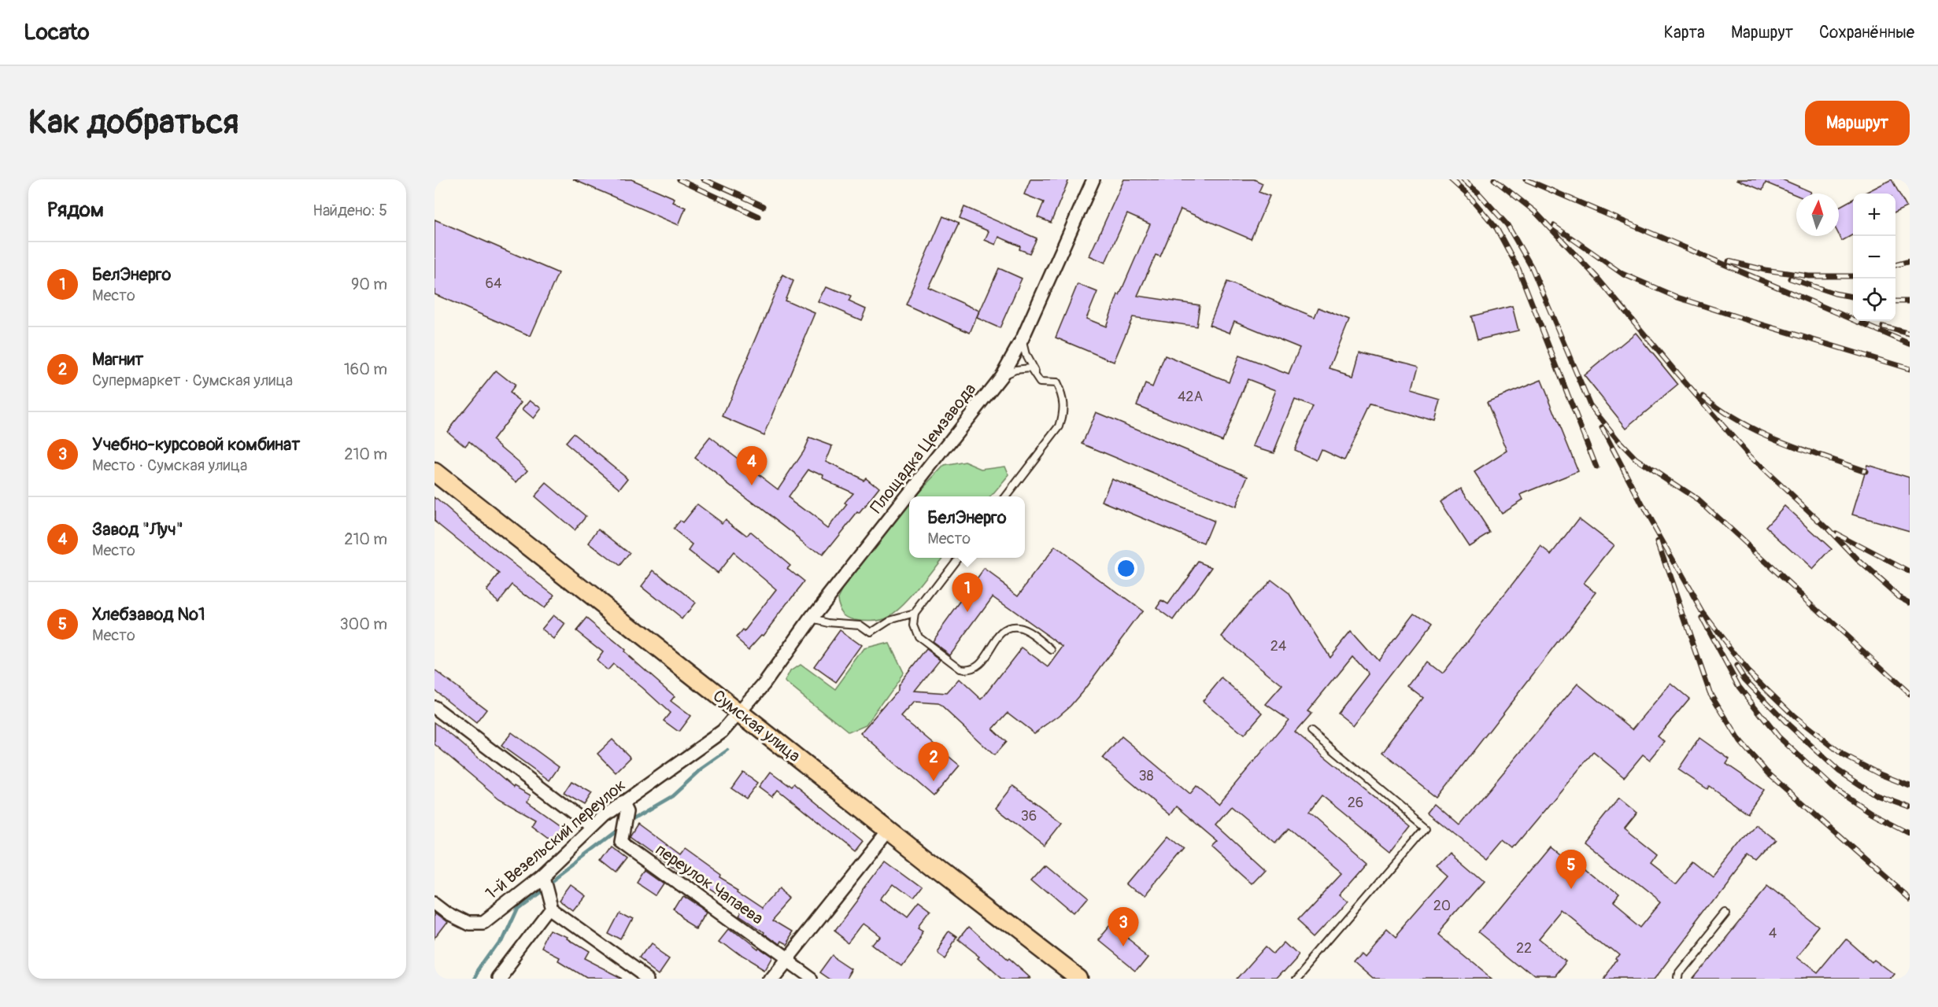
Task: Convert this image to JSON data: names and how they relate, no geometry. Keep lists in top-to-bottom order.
{
  "streets": {
    "main road": ["Сумская улица"],
    "street": ["Площадка Цемзавода", "1-й Везельский переулок", "переулок Чапаева"]
  },
  "crossings": [
    ["Площадка Цемзавода", "Сумская улица"],
    ["Площадка Цемзавода", "1-й Везельский переулок"],
    ["Сумская улица", "1-й Везельский переулок"],
    ["1-й Везельский переулок", "переулок Чапаева"]
  ],
  "house_numbers": [
    "64",
    "42А",
    "24",
    "38",
    "26",
    "36",
    "20",
    "4",
    "22"
  ],
  "north": "top",
  "page": {
    "header": "Locato",
    "nav": ["Карта", "Маршрут", "Сохранённые"],
    "buttons": "Маршрут",
    "title": "Как добраться",
    "heading": ["Рядом", "Найдено: 5"],
    "map_buttons": ["+", "−"],
    "list": [
      {
        "mark": "1",
        "name": "БелЭнерго",
        "note": "Место",
        "value": "90 m"
      },
      {
        "mark": "2",
        "name": "Магнит",
        "note": "Супермаркет · Сумская улица",
        "value": "160 m"
      },
      {
        "mark": "3",
        "name": "Учебно-курсовой комбинат",
        "note": "Место · Сумская улица",
        "value": "210 m"
      },
      {
        "mark": "4",
        "name": "Завод \"Луч\"",
        "note": "Место",
        "value": "210 m"
      },
      {
        "mark": "5",
        "name": "Хлебзавод №1",
        "note": "Место",
        "value": "300 m"
      }
    ],
    "pins": [
      "4",
      "1",
      "2",
      "5",
      "3"
    ],
    "popup": ["БелЭнерго", "Место"]
  }
}
